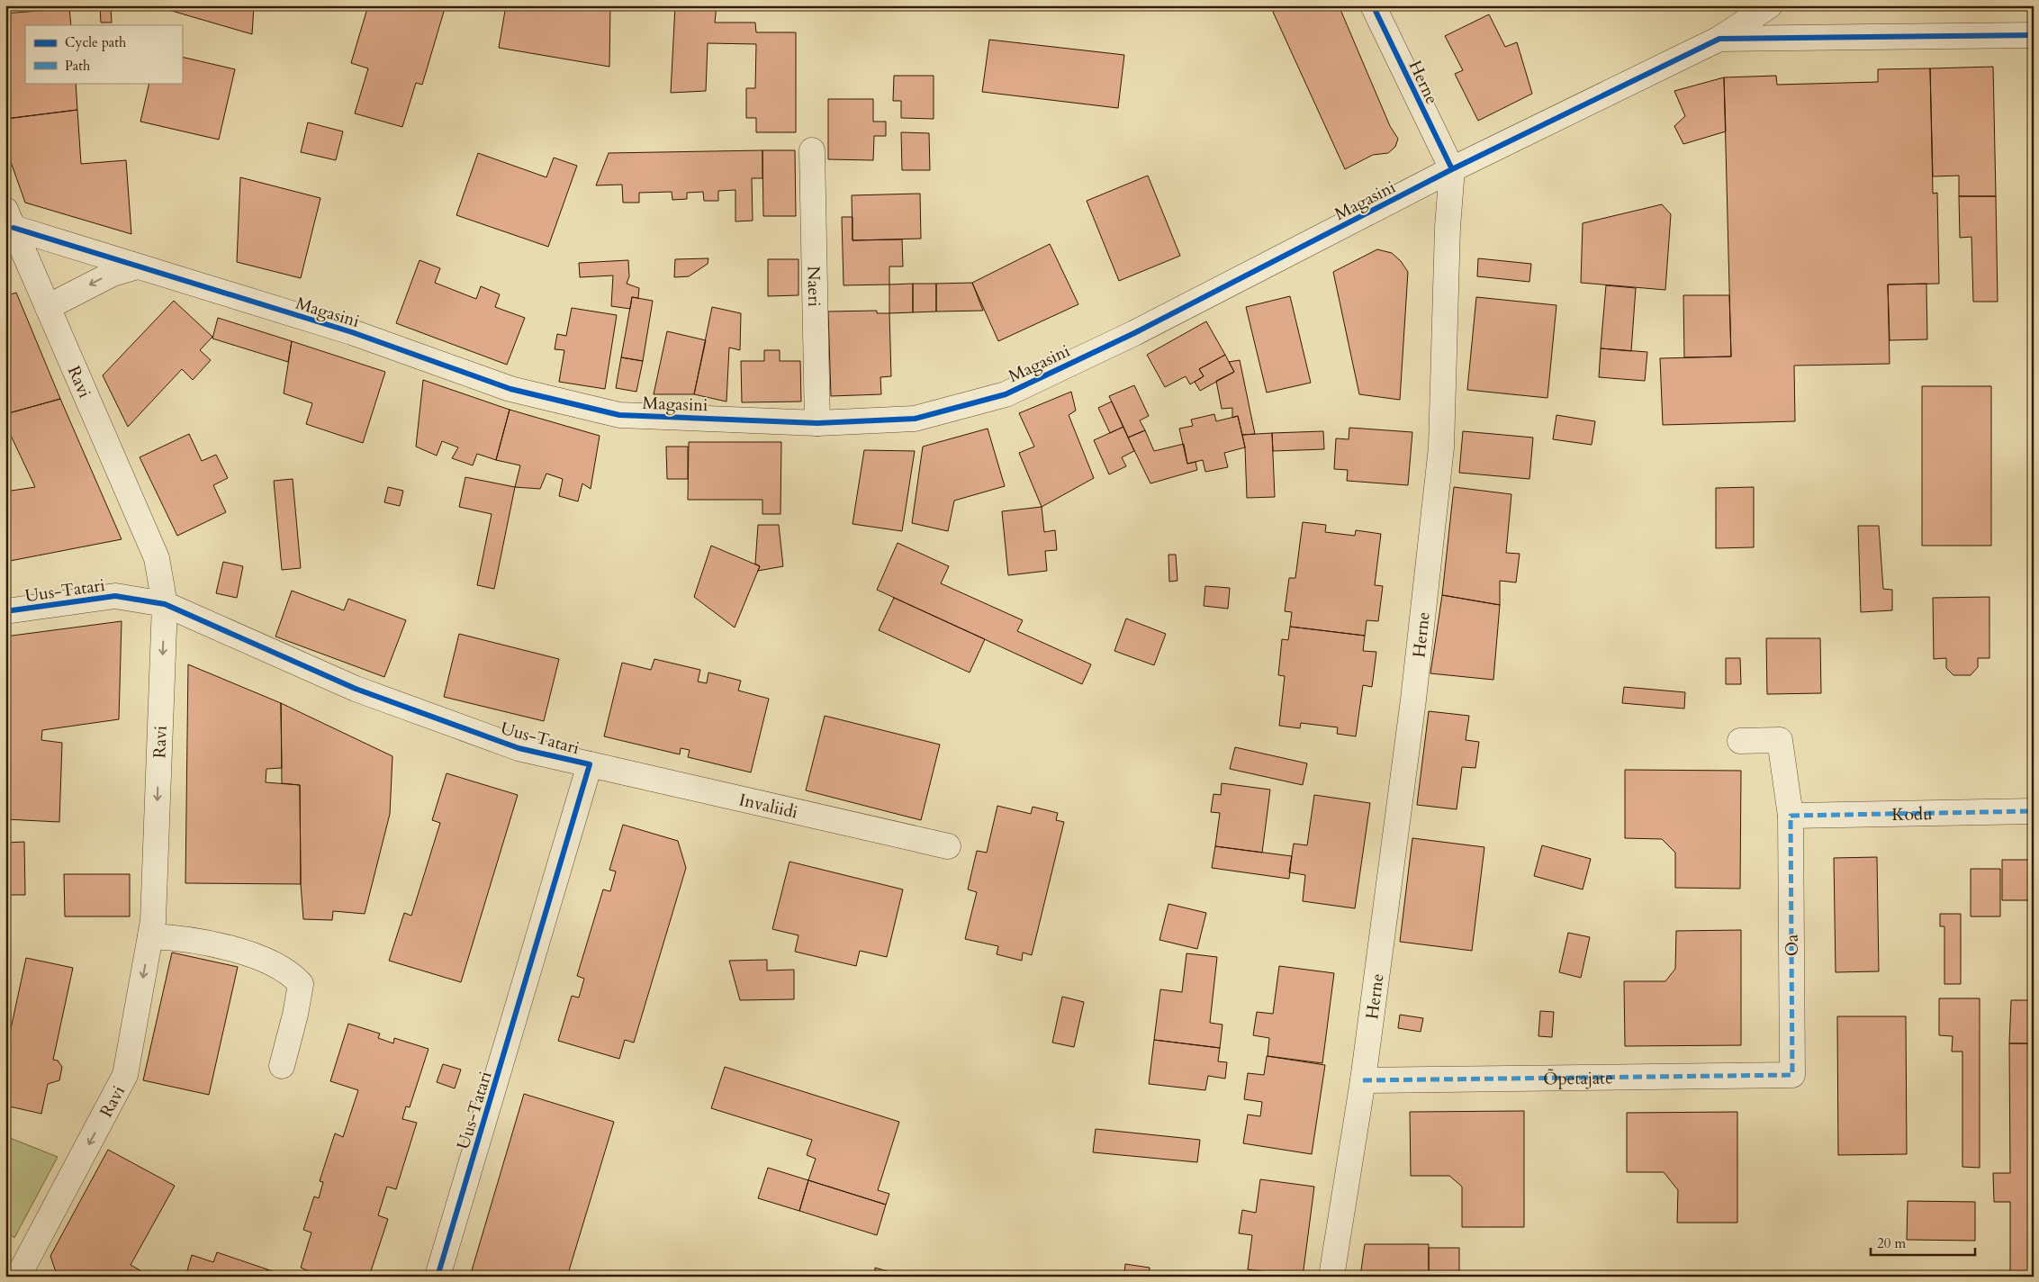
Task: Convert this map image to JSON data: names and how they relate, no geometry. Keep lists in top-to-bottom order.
{
  "streets": {
    "street": [
      "Herne",
      "Magasini",
      "Naeri",
      "Ravi",
      "Uus-Tatari",
      "Invaliidi",
      "Kodu",
      "Oa",
      "Õpetajate"
    ]
  },
  "crossings": [
    ["Herne", "Magasini"],
    ["Herne", "Õpetajate"],
    ["Magasini", "Naeri"],
    ["Magasini", "Ravi"],
    ["Ravi", "Uus-Tatari"],
    ["Uus-Tatari", "Invaliidi"],
    ["Kodu", "Oa"],
    ["Oa", "Õpetajate"]
  ],
  "one_way": ["Ravi"],
  "legend": ["Cycle path", "Path"],
  "scale_bar": "20 m"
}
